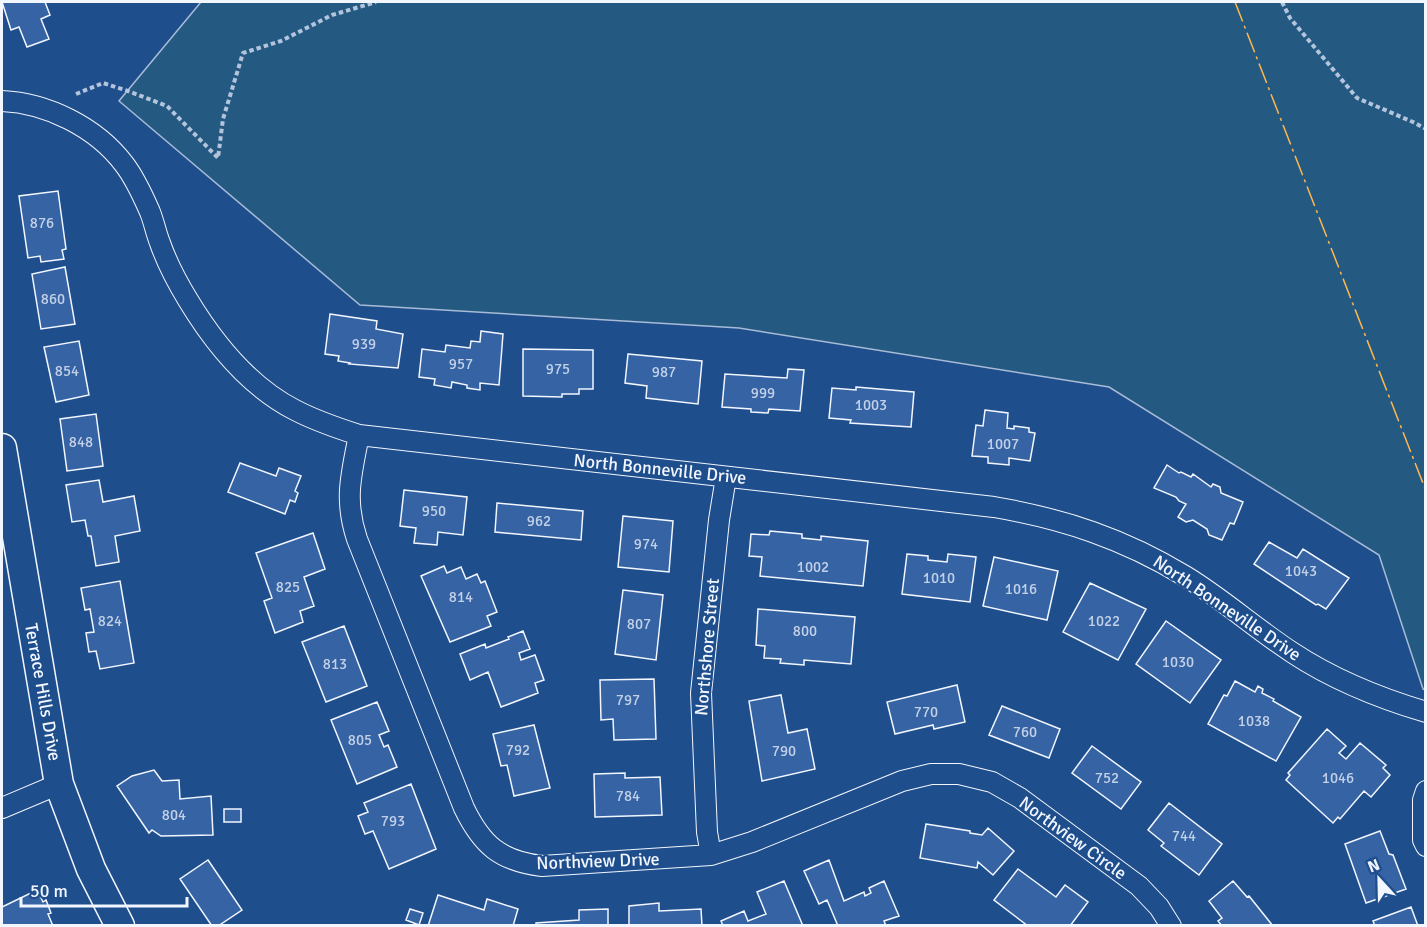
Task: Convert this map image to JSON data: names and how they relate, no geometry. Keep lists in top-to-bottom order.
{
  "streets": {
    "street": [
      "North Bonneville Drive",
      "Northshore Street",
      "Terrace Hills Drive",
      "Northview Circle",
      "Northview Drive"
    ]
  },
  "crossings": [
    ["North Bonneville Drive", "Northshore Street"],
    ["North Bonneville Drive", "Northview Drive"],
    ["Northshore Street", "Northview Drive"],
    ["Northview Circle", "Northview Drive"]
  ],
  "house_numbers": [
    "876",
    "860",
    "939",
    "957",
    "975",
    "854",
    "987",
    "999",
    "1003",
    "848",
    "1007",
    "950",
    "962",
    "974",
    "1002",
    "1043",
    "1010",
    "825",
    "1016",
    "814",
    "824",
    "1022",
    "807",
    "800",
    "1030",
    "813",
    "797",
    "770",
    "1038",
    "760",
    "805",
    "792",
    "790",
    "752",
    "1046",
    "784",
    "804",
    "793",
    "744"
  ],
  "scale_bar": "50 m",
  "north": "top"
}
